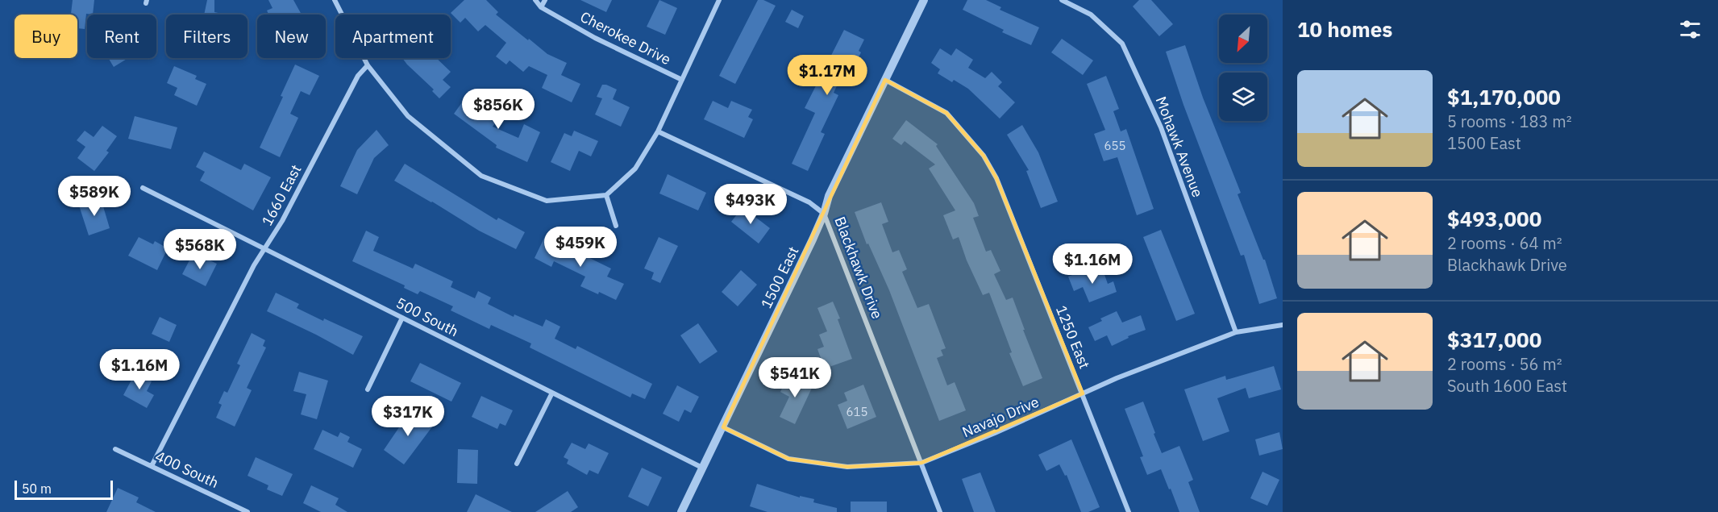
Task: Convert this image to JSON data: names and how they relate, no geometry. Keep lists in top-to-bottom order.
{
  "streets": {
    "street": [
      "Cherokee Drive",
      "Mohawk Avenue",
      "1660 East",
      "Blackhawk Drive",
      "1500 East",
      "500 South",
      "1250 East",
      "Navajo Drive",
      "400 South"
    ]
  },
  "crossings": [
    ["Mohawk Avenue", "Navajo Drive"],
    ["1660 East", "500 South"],
    ["1660 East", "400 South"],
    ["Blackhawk Drive", "1500 East"],
    ["Blackhawk Drive", "Navajo Drive"],
    ["1500 East", "500 South"],
    ["1500 East", "1250 East"],
    ["1500 East", "Navajo Drive"],
    ["1250 East", "Navajo Drive"]
  ],
  "house_numbers": ["655", "615"],
  "scale_bar": "50 m",
  "north": "bottom left",
  "page": {
    "heading": "10 homes",
    "chip": [
      "Buy",
      "Rent",
      "Filters",
      "New",
      "Apartment"
    ],
    "price": [
      "$1.17M",
      "$856K",
      "$589K",
      "$493K",
      "$459K",
      "$568K",
      "$1.16M",
      "$1.16M",
      "$541K",
      "$317K"
    ],
    "list": [
      {
        "name": "$1,170,000",
        "note": "5 rooms · 183 m² · 1500 East"
      },
      {
        "name": "$493,000",
        "note": "2 rooms · 64 m² · Blackhawk Drive"
      },
      {
        "name": "$317,000",
        "note": "2 rooms · 56 m² · South 1600 East"
      }
    ],
    "scale": "50 m"
  }
}
